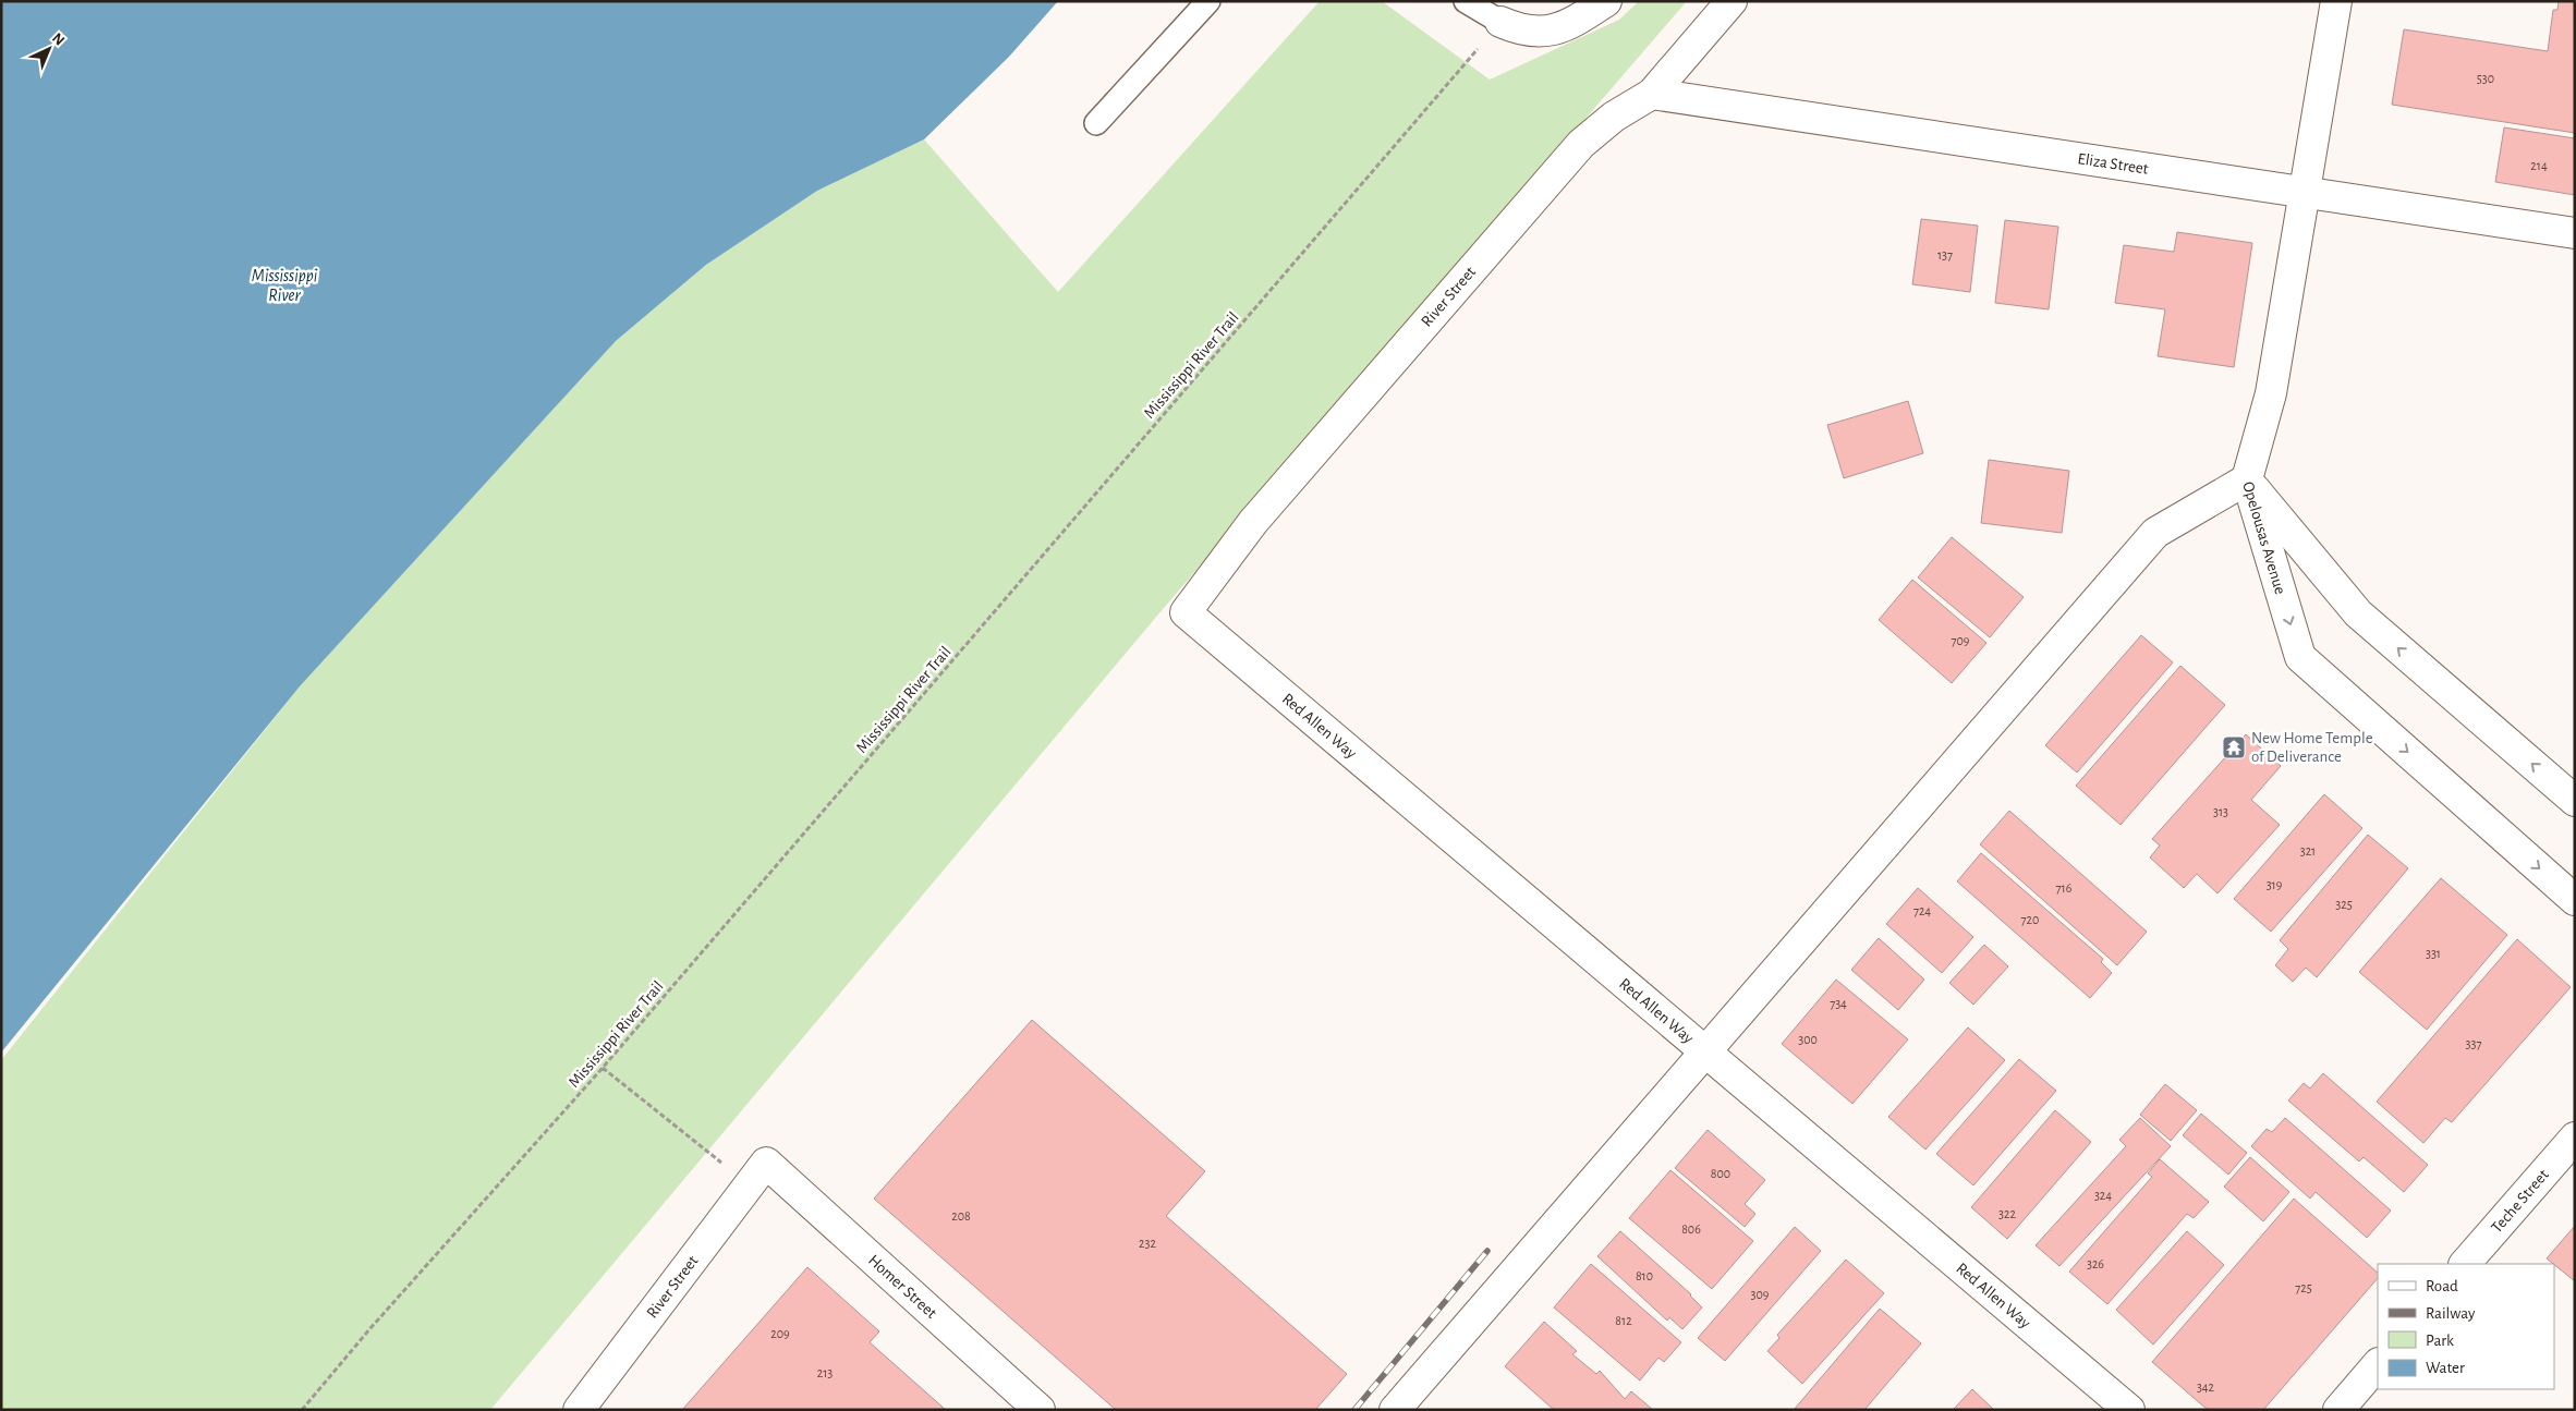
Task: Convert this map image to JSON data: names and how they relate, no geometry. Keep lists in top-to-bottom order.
{
  "streets": {
    "street": [
      "Eliza Street",
      "River Street",
      "Opelousas Avenue",
      "Red Allen Way",
      "Teche Street",
      "Homer Street"
    ],
    "path": ["Mississippi River Trail"]
  },
  "crossings": [
    ["Eliza Street", "River Street"],
    ["River Street", "Red Allen Way"],
    ["River Street", "Homer Street"]
  ],
  "water": ["Mississippi River"],
  "places": {
    "temple": ["New Home Temple of Deliverance"]
  },
  "house_numbers": [
    "530",
    "214",
    "137",
    "709",
    "313",
    "321",
    "319",
    "716",
    "325",
    "724",
    "720",
    "331",
    "734",
    "300",
    "337",
    "800",
    "324",
    "322",
    "208",
    "806",
    "232",
    "326",
    "810",
    "725",
    "309",
    "812",
    "209",
    "213",
    "342"
  ],
  "legend": [
    "Road",
    "Railway",
    "Park",
    "Water"
  ],
  "north": "top right"
}
